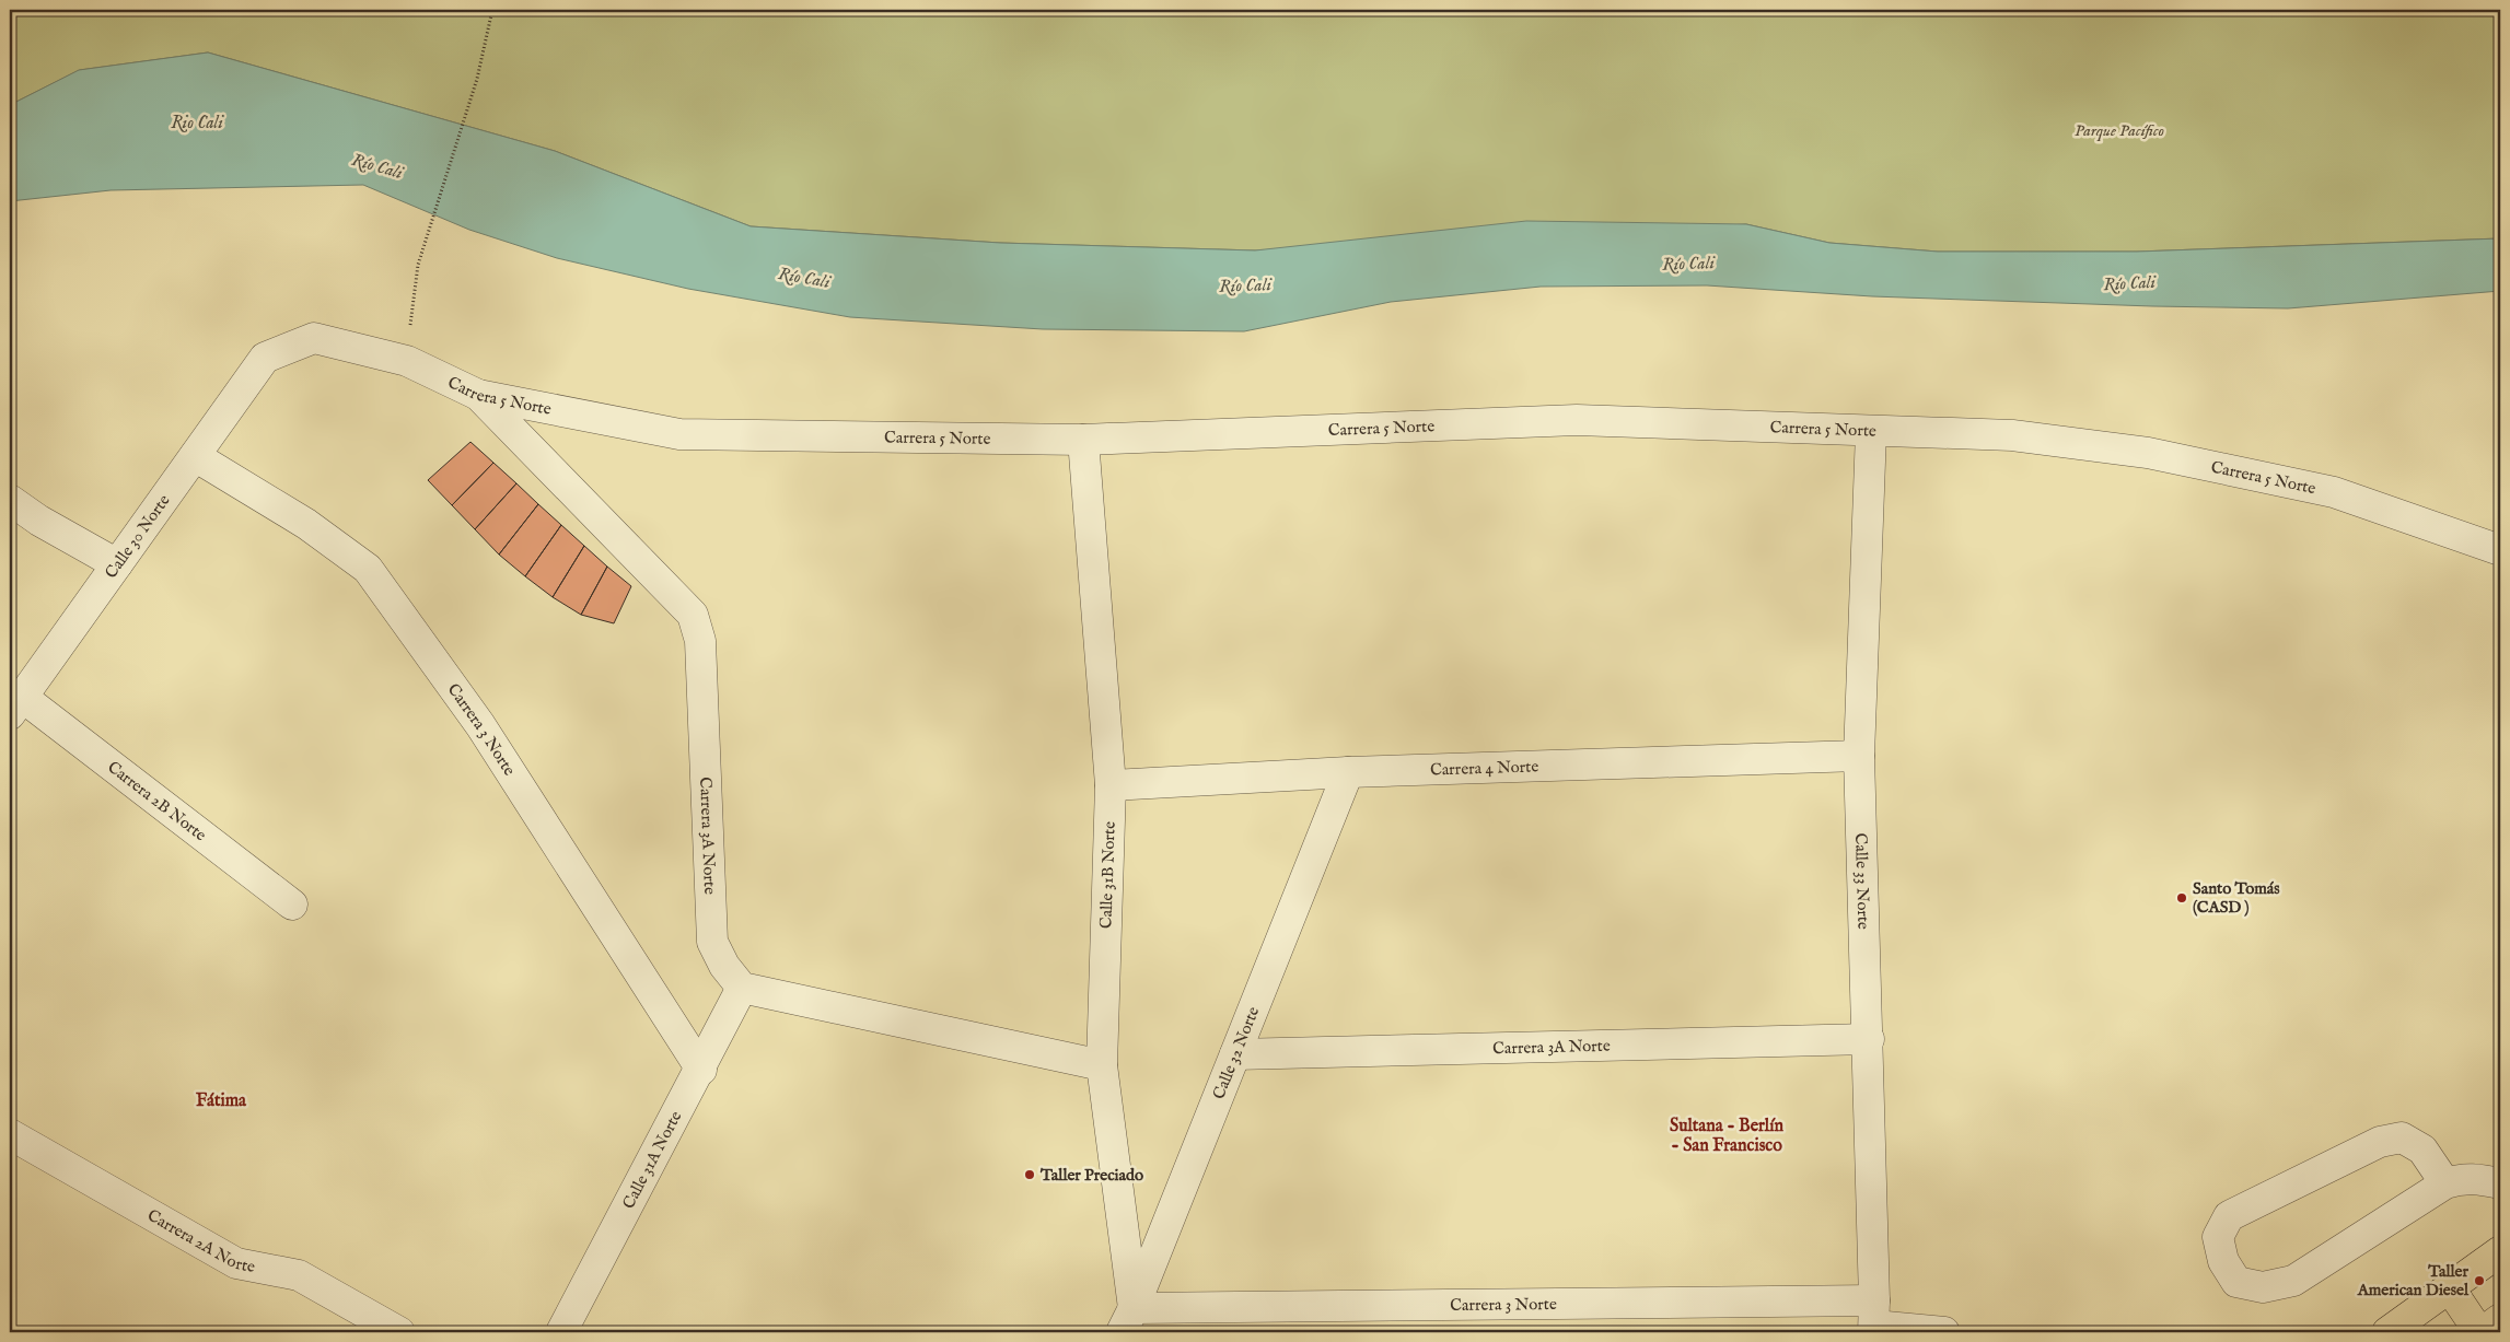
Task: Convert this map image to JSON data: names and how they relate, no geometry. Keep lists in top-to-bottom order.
{
  "streets": {
    "street": [
      "Carrera 5 Norte",
      "Calle 30 Norte",
      "Carrera 3 Norte",
      "Carrera 4 Norte",
      "Carrera 2B Norte",
      "Carrera 3A Norte",
      "Calle 31B Norte",
      "Calle 33 Norte",
      "Calle 32 Norte",
      "Calle 31A Norte",
      "Carrera 2A Norte"
    ]
  },
  "crossings": [
    ["Carrera 5 Norte", "Calle 30 Norte"],
    ["Carrera 5 Norte", "Carrera 3A Norte"],
    ["Carrera 5 Norte", "Calle 31B Norte"],
    ["Carrera 5 Norte", "Calle 33 Norte"],
    ["Calle 30 Norte", "Carrera 3 Norte"],
    ["Calle 30 Norte", "Carrera 2B Norte"],
    ["Carrera 3 Norte", "Calle 31B Norte"],
    ["Carrera 3 Norte", "Calle 33 Norte"],
    ["Carrera 3 Norte", "Calle 32 Norte"],
    ["Carrera 3 Norte", "Calle 31A Norte"],
    ["Carrera 4 Norte", "Calle 31B Norte"],
    ["Carrera 4 Norte", "Calle 33 Norte"],
    ["Carrera 4 Norte", "Calle 32 Norte"],
    ["Carrera 3A Norte", "Calle 33 Norte"],
    ["Carrera 3A Norte", "Calle 32 Norte"],
    ["Carrera 3A Norte", "Calle 31A Norte"],
    ["Calle 31B Norte", "Calle 32 Norte"]
  ],
  "districts": ["Fátima", "Sultana - Berlín - San Francisco"],
  "water": ["Rio Cali", "Río Cali"],
  "parks": ["Parque Pacífico"],
  "places": ["Santo Tomás (CASD )", "Taller Preciado", "Taller American Diesel"]
}
